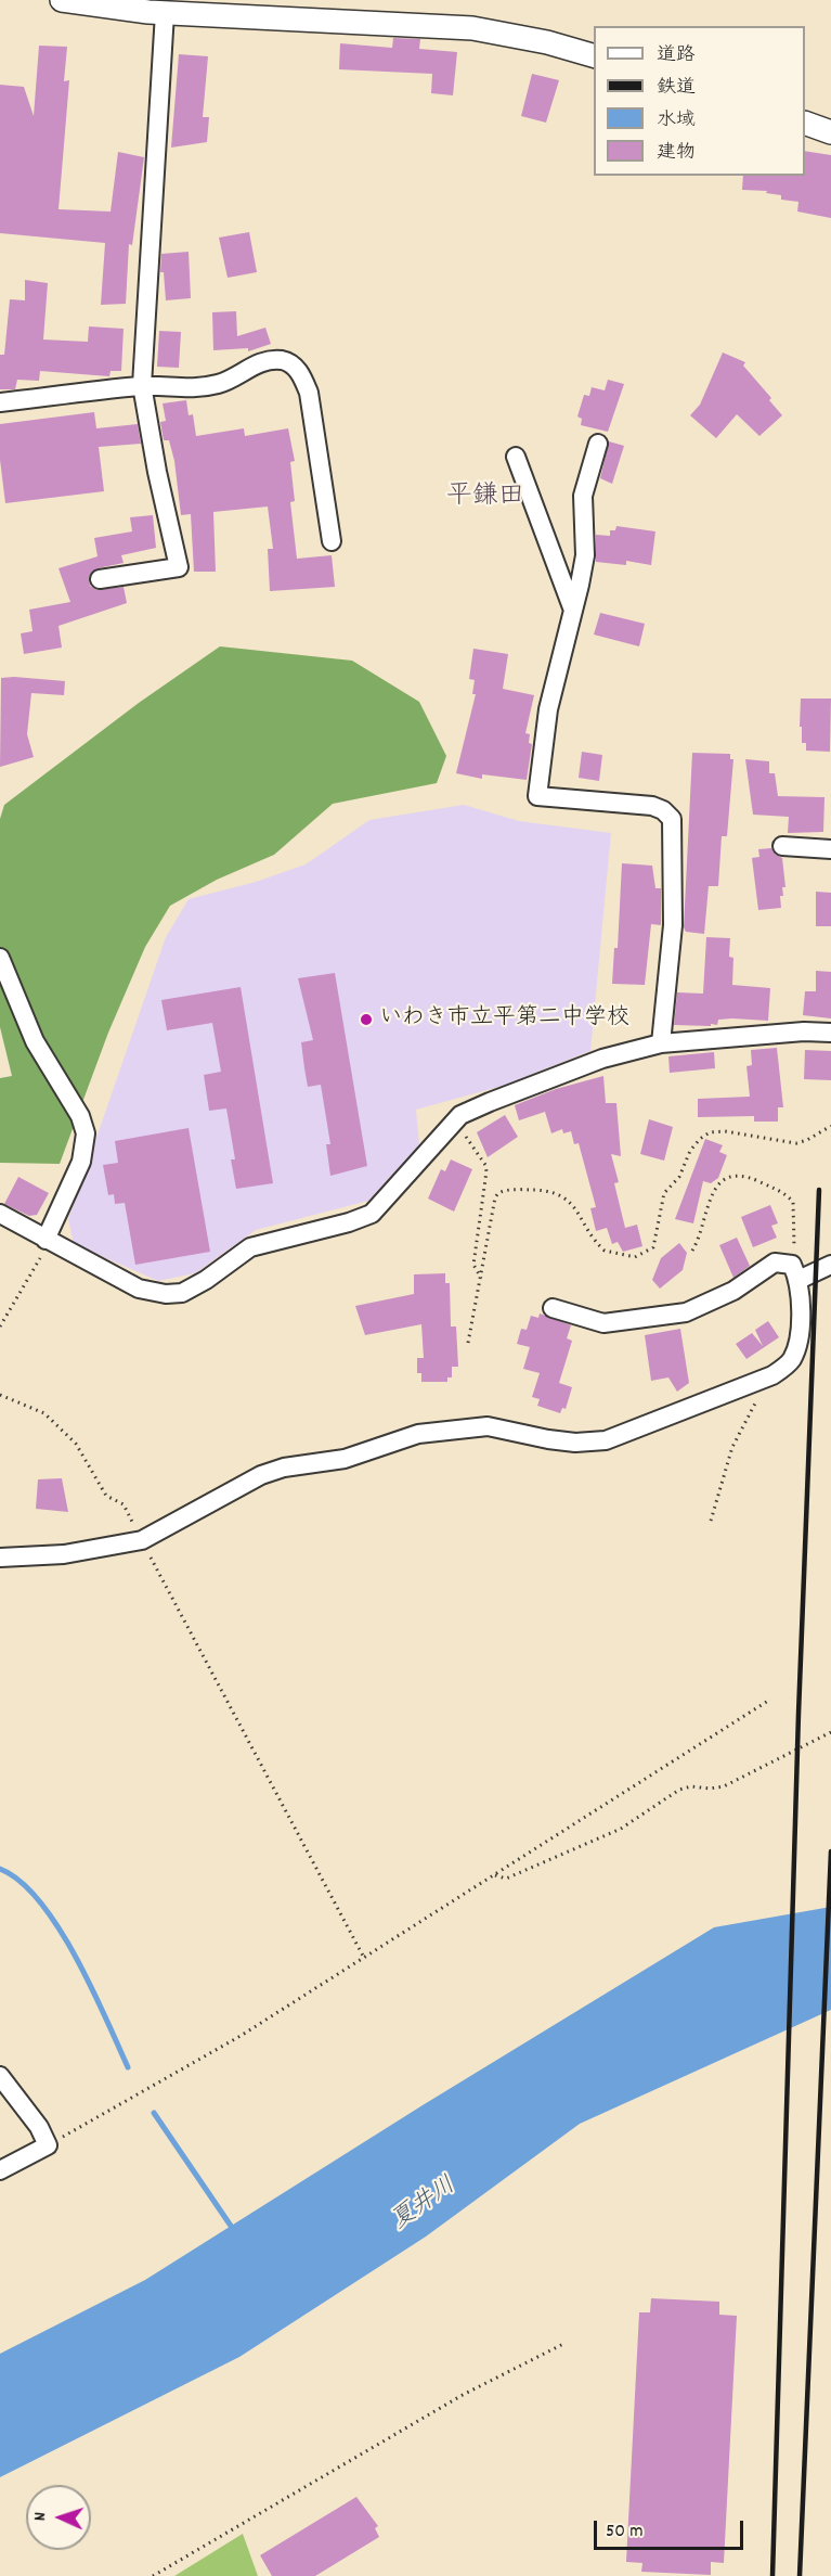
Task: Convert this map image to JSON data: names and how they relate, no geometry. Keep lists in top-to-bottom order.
{
  "districts": ["平鎌田"],
  "water": ["夏井川"],
  "places": ["いわき市立平第二中学校"],
  "legend": [
    "道路",
    "鉄道",
    "水域",
    "建物"
  ],
  "scale_bar": "50 m",
  "north": "left"
}
